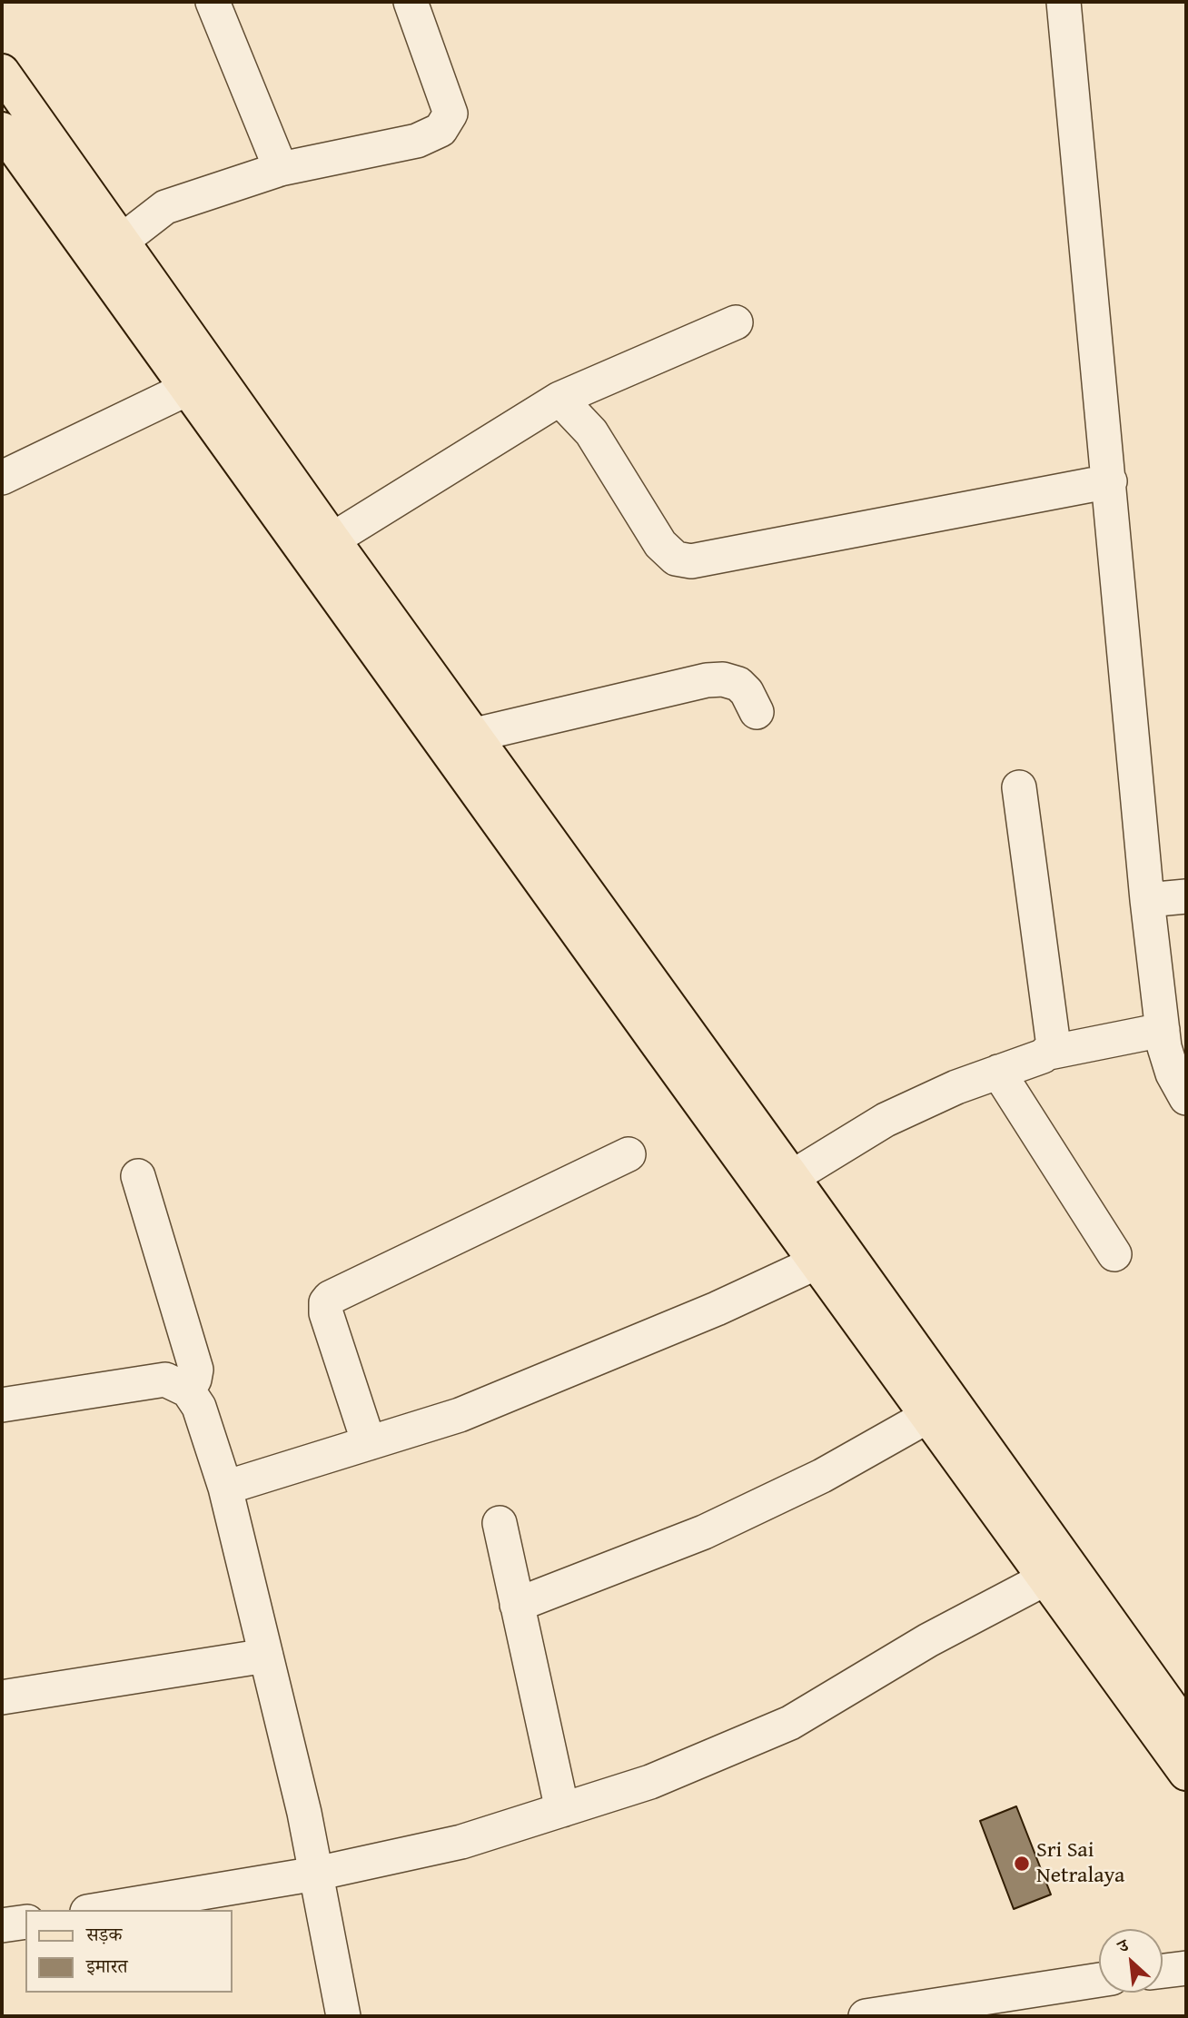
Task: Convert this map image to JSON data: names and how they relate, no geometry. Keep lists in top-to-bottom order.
{
  "places": ["Sri Sai Netralaya"],
  "legend": ["सड़क", "इमारत"],
  "north": "top left"
}
